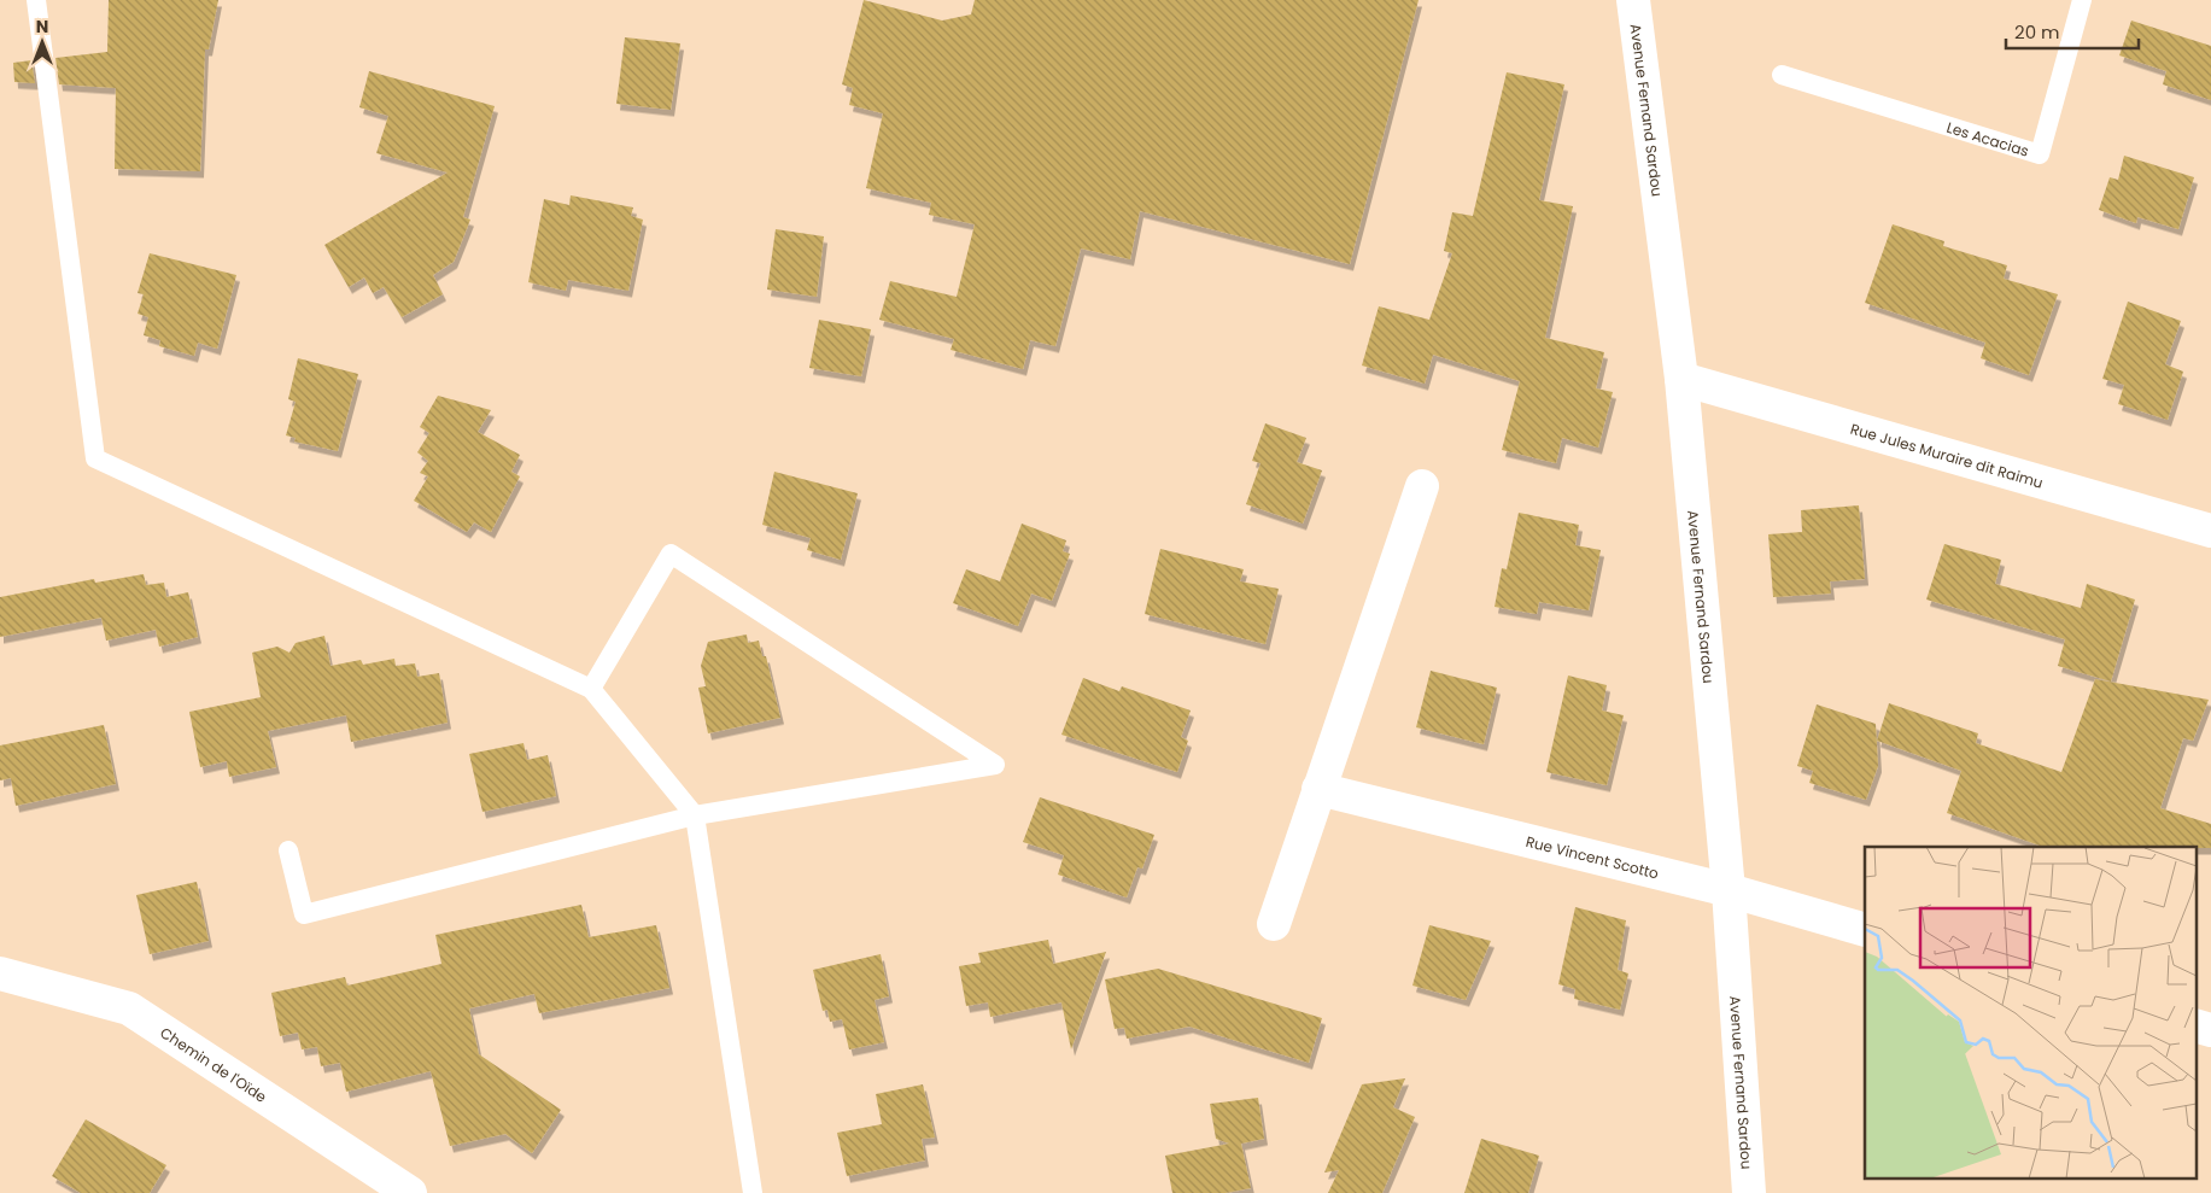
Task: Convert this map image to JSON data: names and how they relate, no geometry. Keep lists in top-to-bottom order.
{
  "streets": {
    "street": [
      "Avenue Fernand Sardou",
      "Rue Jules Muraire dit Raimu",
      "Rue Vincent Scotto",
      "Chemin de l'Oïde"
    ],
    "lane": ["Les Acacias"]
  },
  "crossings": [
    ["Avenue Fernand Sardou", "Rue Jules Muraire dit Raimu"],
    ["Avenue Fernand Sardou", "Rue Vincent Scotto"]
  ],
  "scale_bar": "20 m",
  "north": "top"
}
